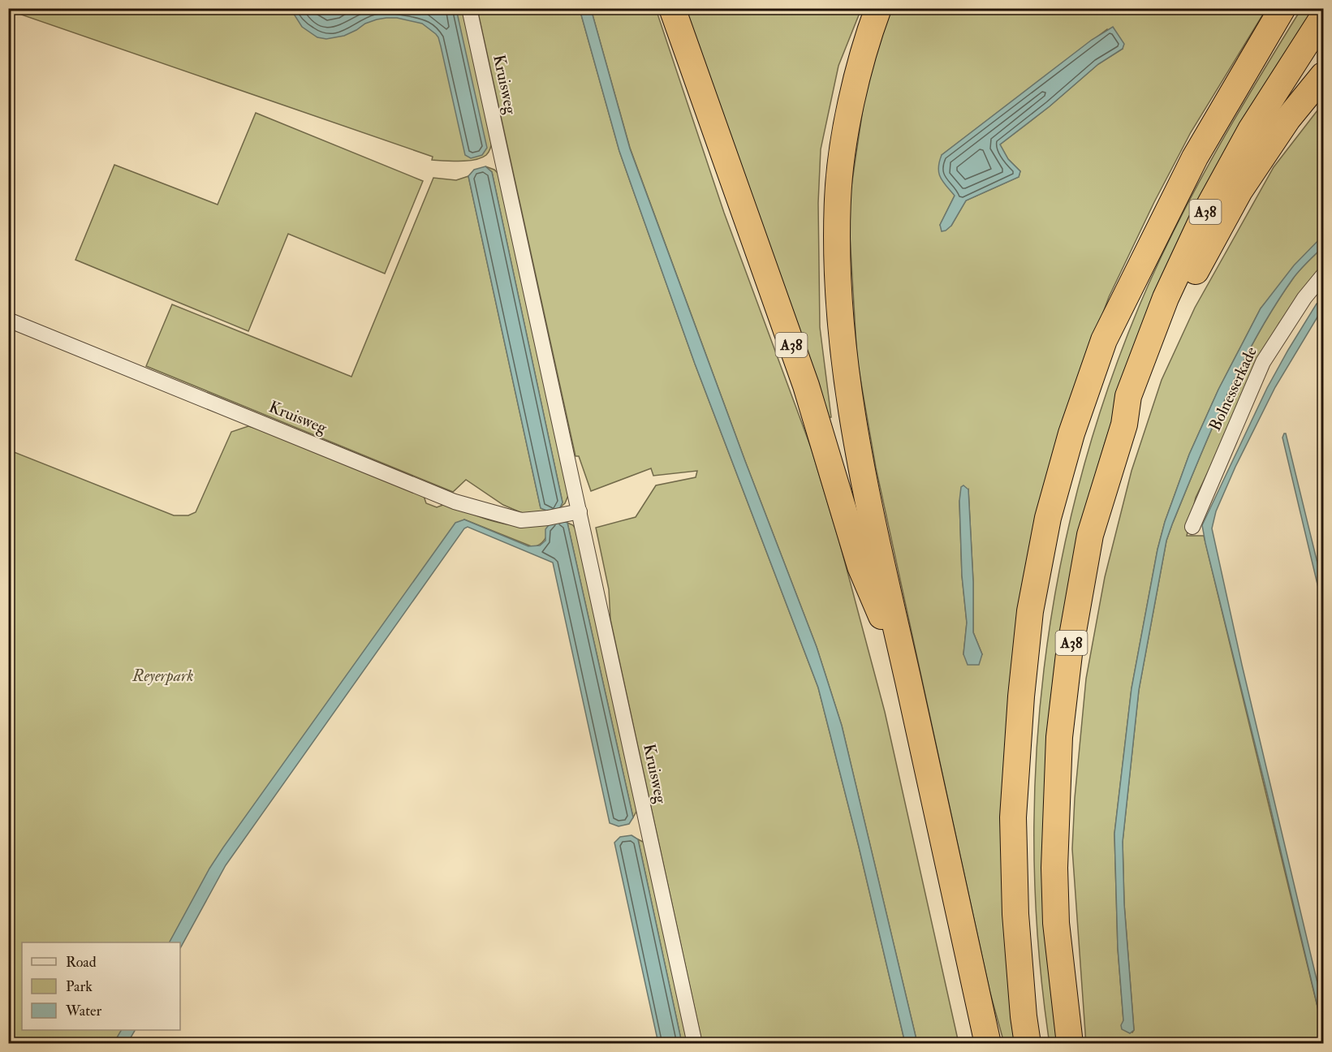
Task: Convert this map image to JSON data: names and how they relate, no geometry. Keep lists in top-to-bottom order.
{
  "streets": {
    "highway": ["A38"],
    "street": ["Kruisweg", "Bolnesserkade"]
  },
  "parks": ["Reyerpark"],
  "legend": ["Road", "Park", "Water"]
}
